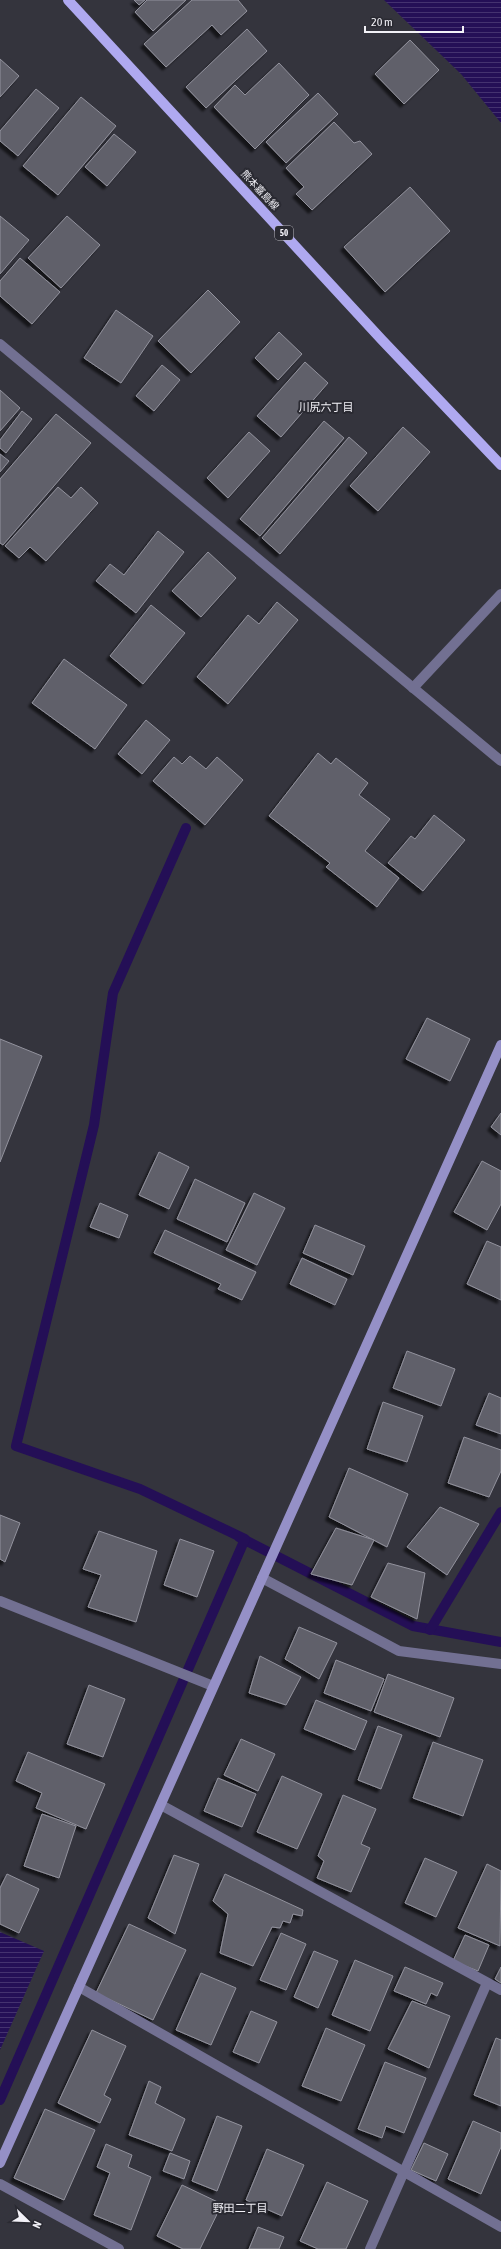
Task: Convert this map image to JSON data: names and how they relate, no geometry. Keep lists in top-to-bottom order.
{
  "streets": {
    "main road": ["熊本嘉島線", "50"]
  },
  "districts": ["川尻六丁目", "野田二丁目"],
  "scale_bar": "20 m",
  "north": "bottom right"
}
